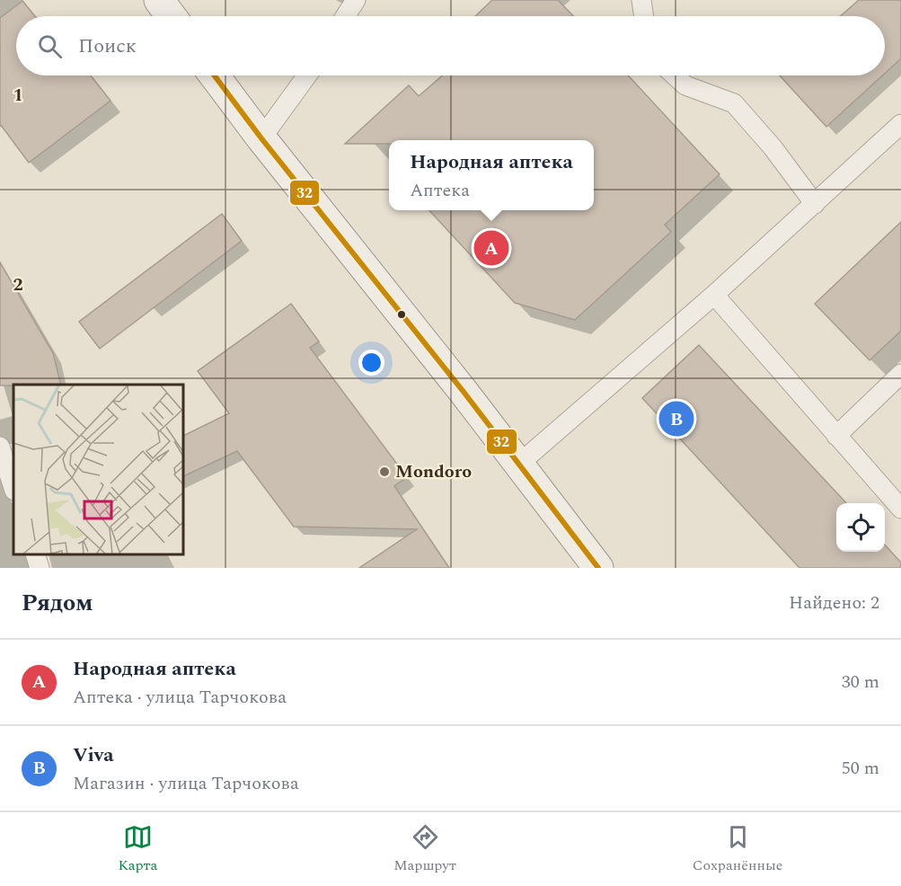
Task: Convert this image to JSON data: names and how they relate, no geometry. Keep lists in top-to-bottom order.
{
  "places": ["Mondoro"],
  "lines": ["transit line 32"],
  "page": {
    "search": "Поиск",
    "popup": ["Народная аптека", "Аптека"],
    "pins": ["A", "B"],
    "heading": ["Рядом", "Найдено: 2"],
    "list": [
      {
        "mark": "A",
        "name": "Народная аптека",
        "note": "Аптека · улица Тарчокова",
        "value": "30 m"
      },
      {
        "mark": "B",
        "name": "Viva",
        "note": "Магазин · улица Тарчокова",
        "value": "50 m"
      }
    ],
    "nav": ["Карта", "Маршрут", "Сохранённые"]
  },
  "grid": {
    "rows": ["1", "2"]
  }
}
